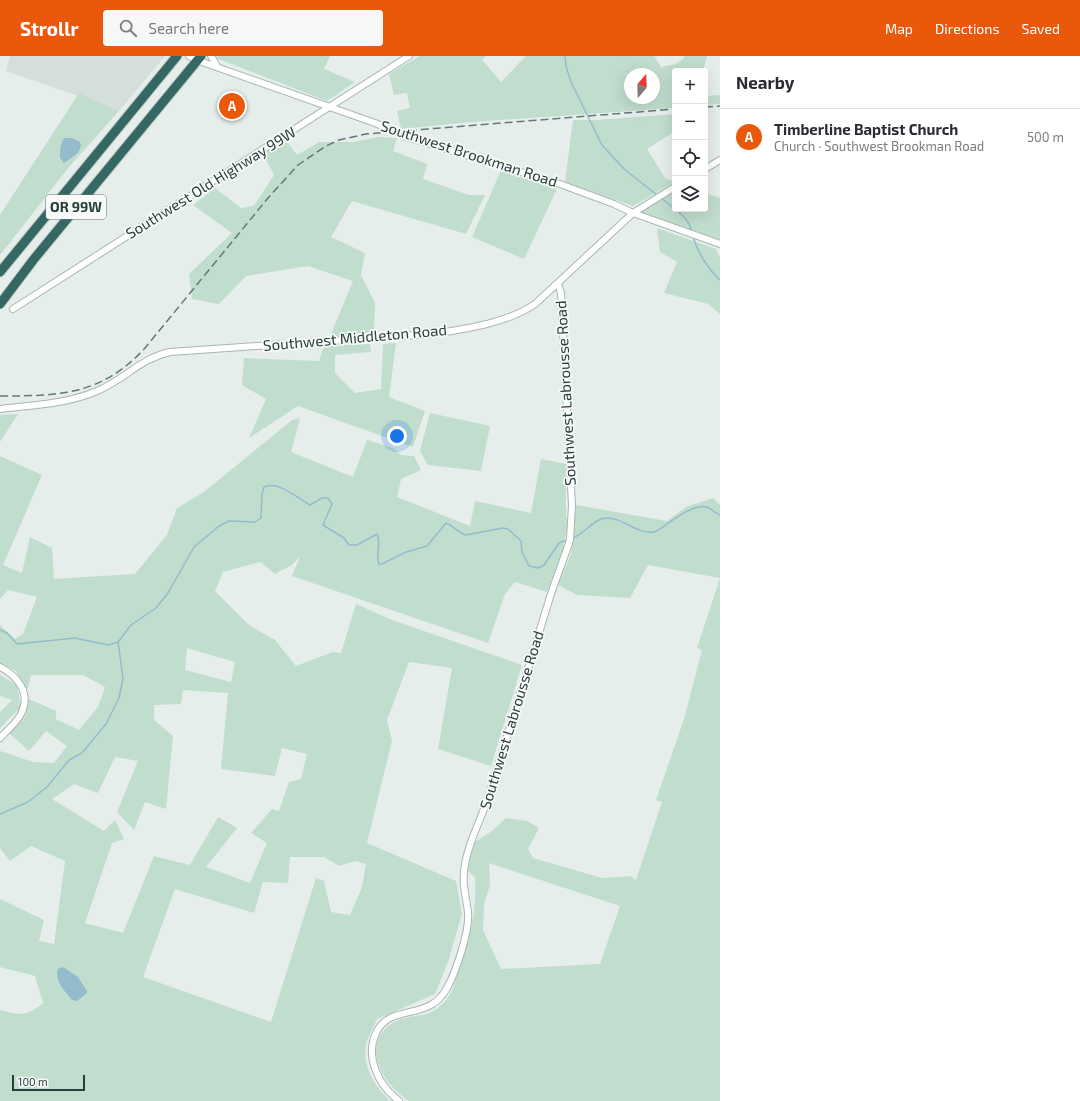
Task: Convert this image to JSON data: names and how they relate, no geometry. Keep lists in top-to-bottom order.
{
  "streets": {
    "highway": ["OR 99W"],
    "street": [
      "Southwest Brookman Road",
      "Southwest Old Highway 99W",
      "Southwest Middleton Road",
      "Southwest Labrousse Road"
    ]
  },
  "crossings": [
    ["Southwest Brookman Road", "Southwest Old Highway 99W"],
    ["Southwest Brookman Road", "OR 99W"],
    ["Southwest Brookman Road", "Southwest Middleton Road"],
    ["Southwest Middleton Road", "Southwest Labrousse Road"]
  ],
  "scale_bar": "100 m",
  "north": "top",
  "page": {
    "header": "Strollr",
    "search": "Search here",
    "nav": ["Map", "Directions", "Saved"],
    "heading": "Nearby",
    "map_buttons": ["+", "−"],
    "pins": "A",
    "list": [
      {
        "mark": "A",
        "name": "Timberline Baptist Church",
        "note": "Church · Southwest Brookman Road",
        "value": "500 m"
      }
    ],
    "scale": "100 m"
  }
}
